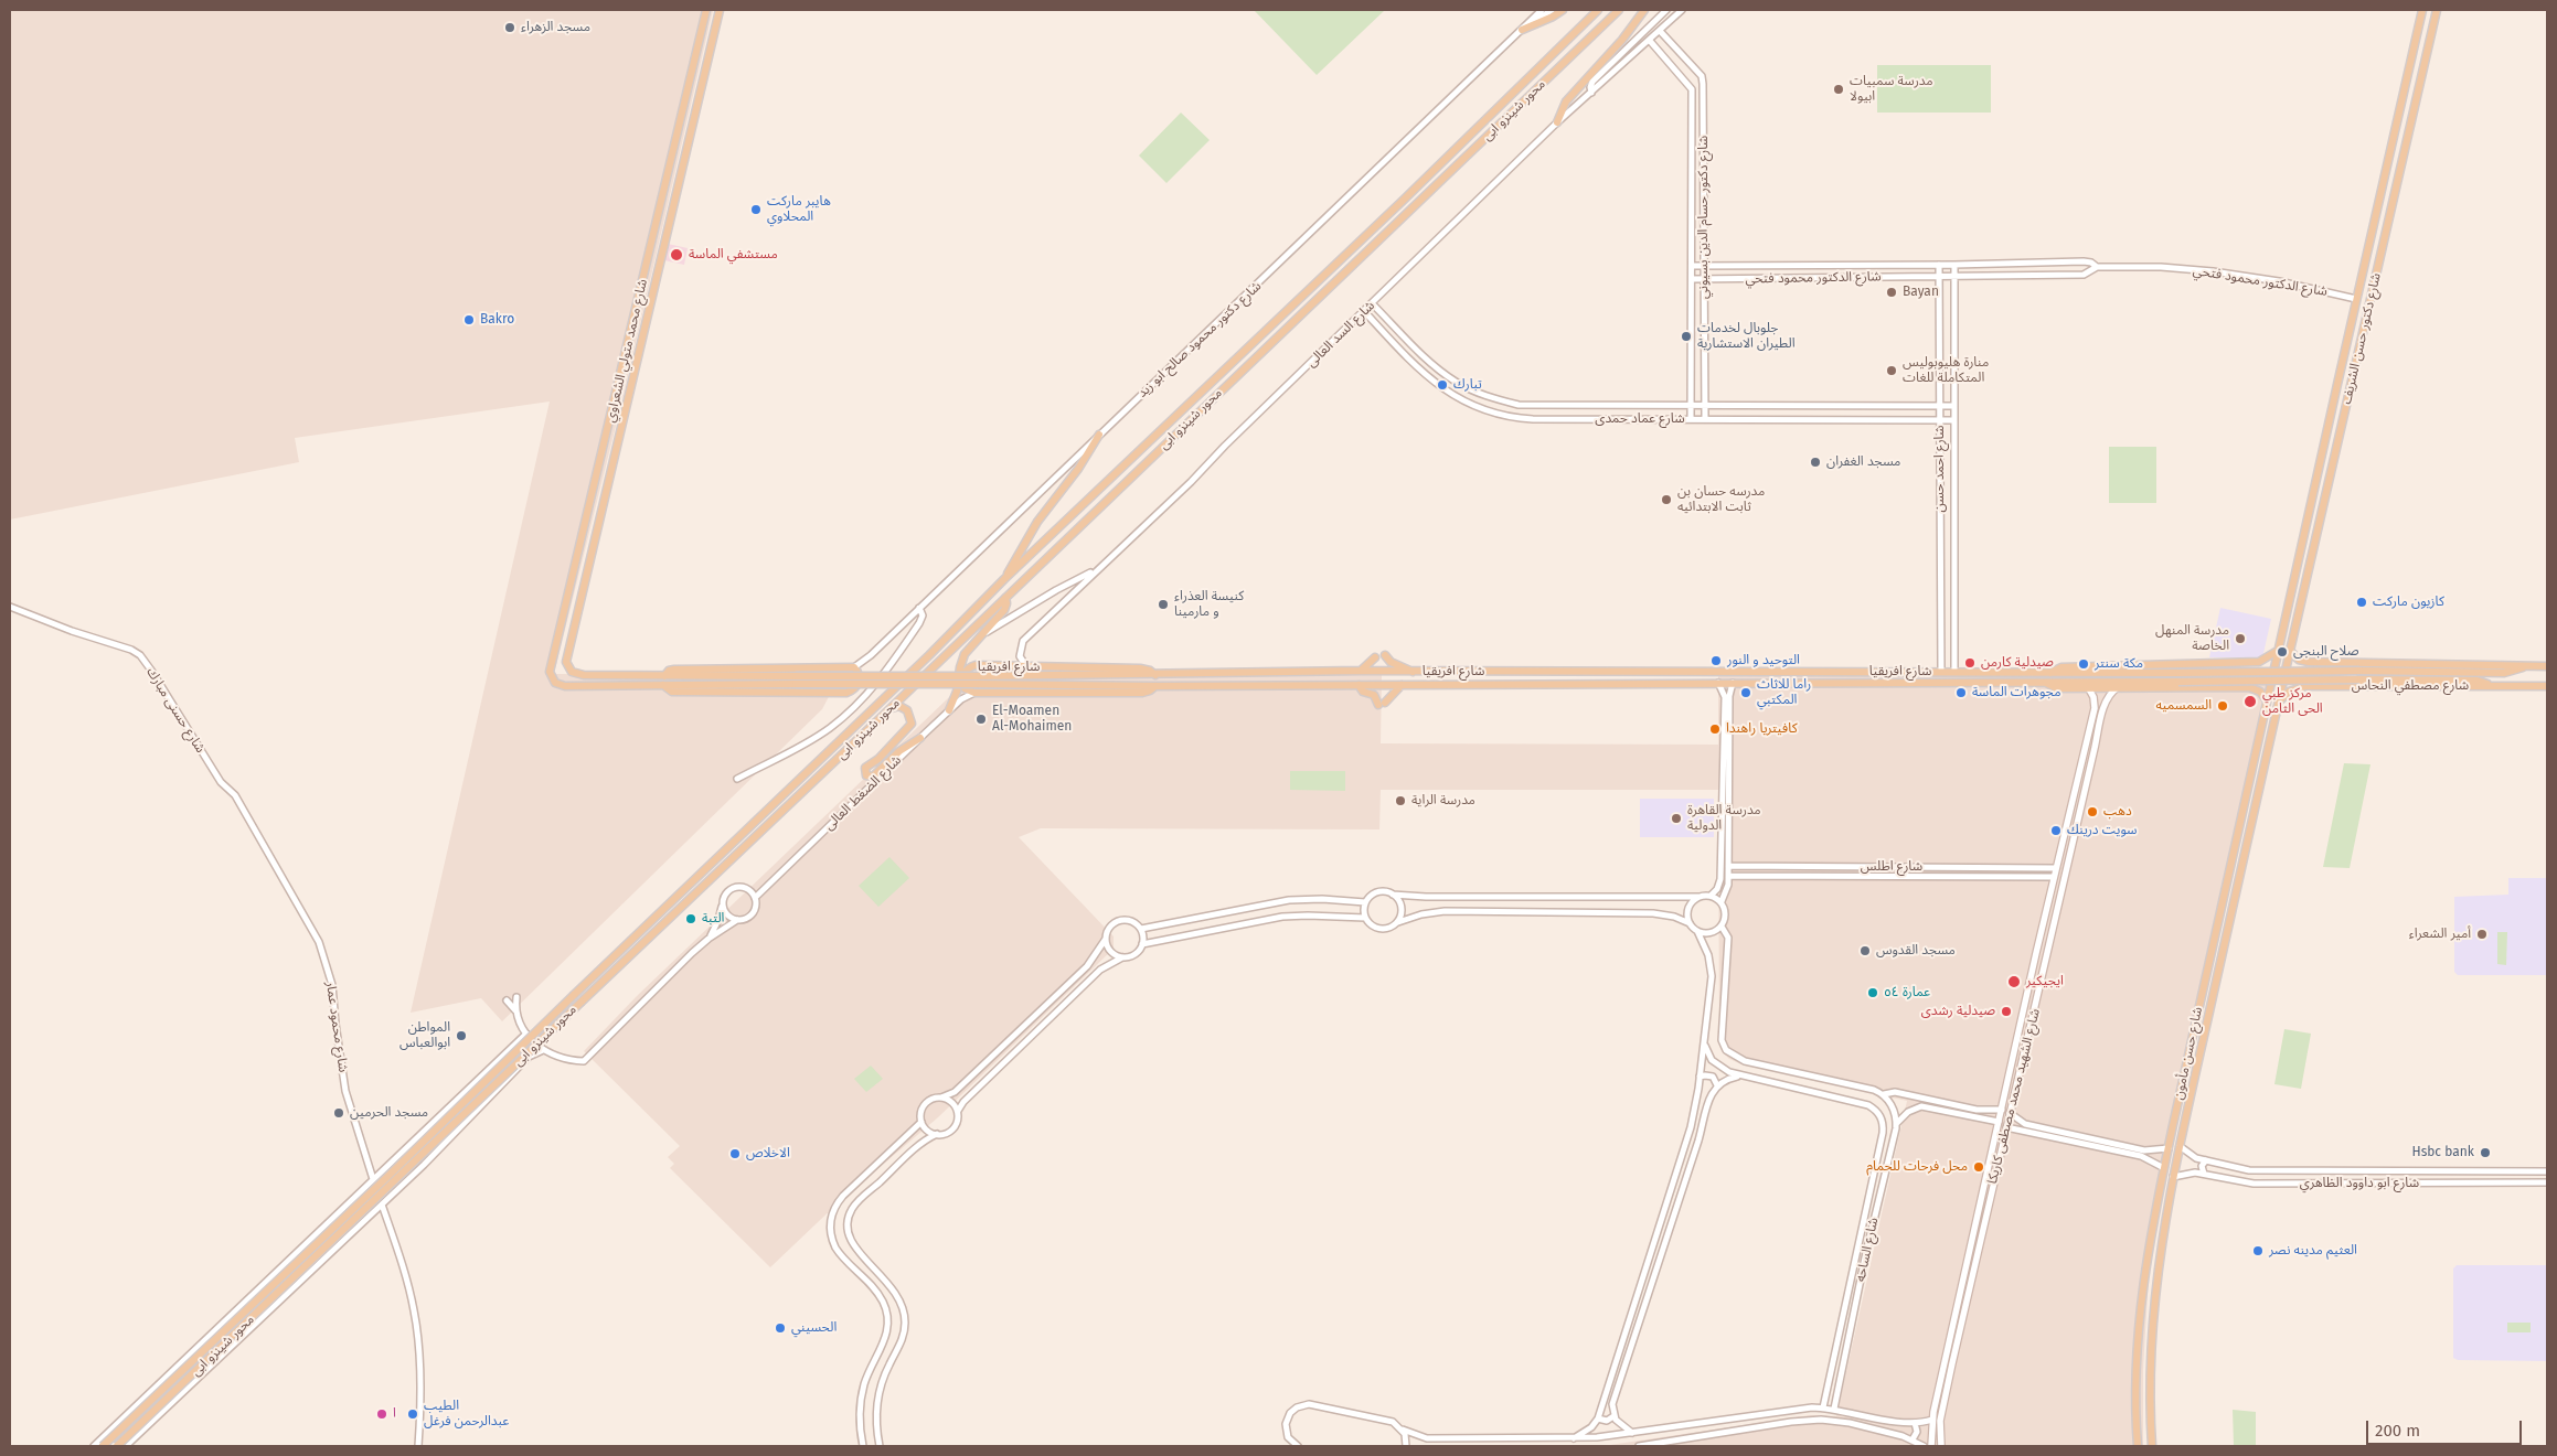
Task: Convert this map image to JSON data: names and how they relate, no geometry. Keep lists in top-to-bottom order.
{
  "streets": {
    "main road": [
      "محور شينزو ابى",
      "شارع دكتور حسن الشريف",
      "شارع محمد متولي الشعراوي",
      "شارع افريقيا",
      "شارع مصطفي النحاس",
      "شارع حسن مأمون",
      "شارع الشهيد محمد مصطفى كاريكا"
    ],
    "street": [
      "شارع دكتور حسام الدين بسيوني",
      "شارع الدكتور محمود فتحي",
      "شارع السد العالى",
      "شارع دكتور محمود صالح ابو زيد",
      "شارع عماد حمدى",
      "شارع احمد حسن",
      "شارع حسنى مبارك",
      "شارع الضغط العالى",
      "شارع اطلس",
      "شارع محمود عمار",
      "شارع ابو داوود الظاهري",
      "شارع الساحه"
    ]
  },
  "crossings": [
    ["شارع دكتور حسام الدين بسيوني", "شارع الدكتور محمود فتحي"],
    ["شارع دكتور حسام الدين بسيوني", "شارع السد العالى"],
    ["شارع دكتور حسام الدين بسيوني", "شارع عماد حمدى"],
    ["شارع الدكتور محمود فتحي", "شارع دكتور حسن الشريف"],
    ["شارع الدكتور محمود فتحي", "شارع احمد حسن"],
    ["شارع السد العالى", "شارع عماد حمدى"],
    ["شارع السد العالى", "شارع افريقيا"],
    ["شارع دكتور حسن الشريف", "شارع افريقيا"],
    ["شارع دكتور حسن الشريف", "شارع مصطفي النحاس"],
    ["شارع دكتور حسن الشريف", "شارع حسن مأمون"],
    ["شارع عماد حمدى", "شارع احمد حسن"],
    ["شارع احمد حسن", "شارع افريقيا"],
    ["شارع افريقيا", "شارع الضغط العالى"],
    ["شارع افريقيا", "شارع حسن مأمون"],
    ["شارع افريقيا", "شارع الشهيد محمد مصطفى كاريكا"],
    ["شارع مصطفي النحاس", "شارع حسن مأمون"],
    ["شارع حسنى مبارك", "شارع محمود عمار"],
    ["شارع اطلس", "شارع الشهيد محمد مصطفى كاريكا"],
    ["شارع حسن مأمون", "شارع ابو داوود الظاهري"]
  ],
  "places": [
    "مسجد الزهراء",
    "مدرسة سمبيات ابيولا",
    "هايبر ماركت المحلاوي",
    "مستشفي الماسة",
    "Bayan",
    "Bakro",
    "جلوبال لخدمات الطيران الاستشارية",
    "منارة هليوبوليس المتكاملة للغات",
    "تبارك",
    "مسجد الغفران",
    "مدرسه حسان بن ثابت الابتدائيه",
    "كازيون ماركت",
    "كنيسة العذراء و مارمينا",
    "مدرسة المنهل الخاصة",
    "صلاح البنجى",
    "التوحيد و النور",
    "صيدلية كارمن",
    "مكة سنتر",
    "راما للاثاث المكتبي",
    "مجوهرات الماسة",
    "مركز طبي الحى الثامن",
    "السمسميه",
    "El-Moamen Al-Mohaimen",
    "كافيتريا راهندا",
    "مدرسة الراية",
    "دهب",
    "مدرسة القاهرة الدولية",
    "سويت درينك",
    "التبة",
    "أمير الشعراء",
    "مسجد القدوس",
    "ايجيكير",
    "عمارة ٥٤",
    "صيدلية رشدى",
    "المواطن ابوالعباس",
    "مسجد الحرمين",
    "Hsbc bank",
    "الاخلاص",
    "محل فرحات للحمام",
    "العثيم مدينه نصر",
    "الحسيني",
    "ا",
    "الطيب عبدالرحمن فرغل"
  ],
  "scale_bar": "200 m"
}
